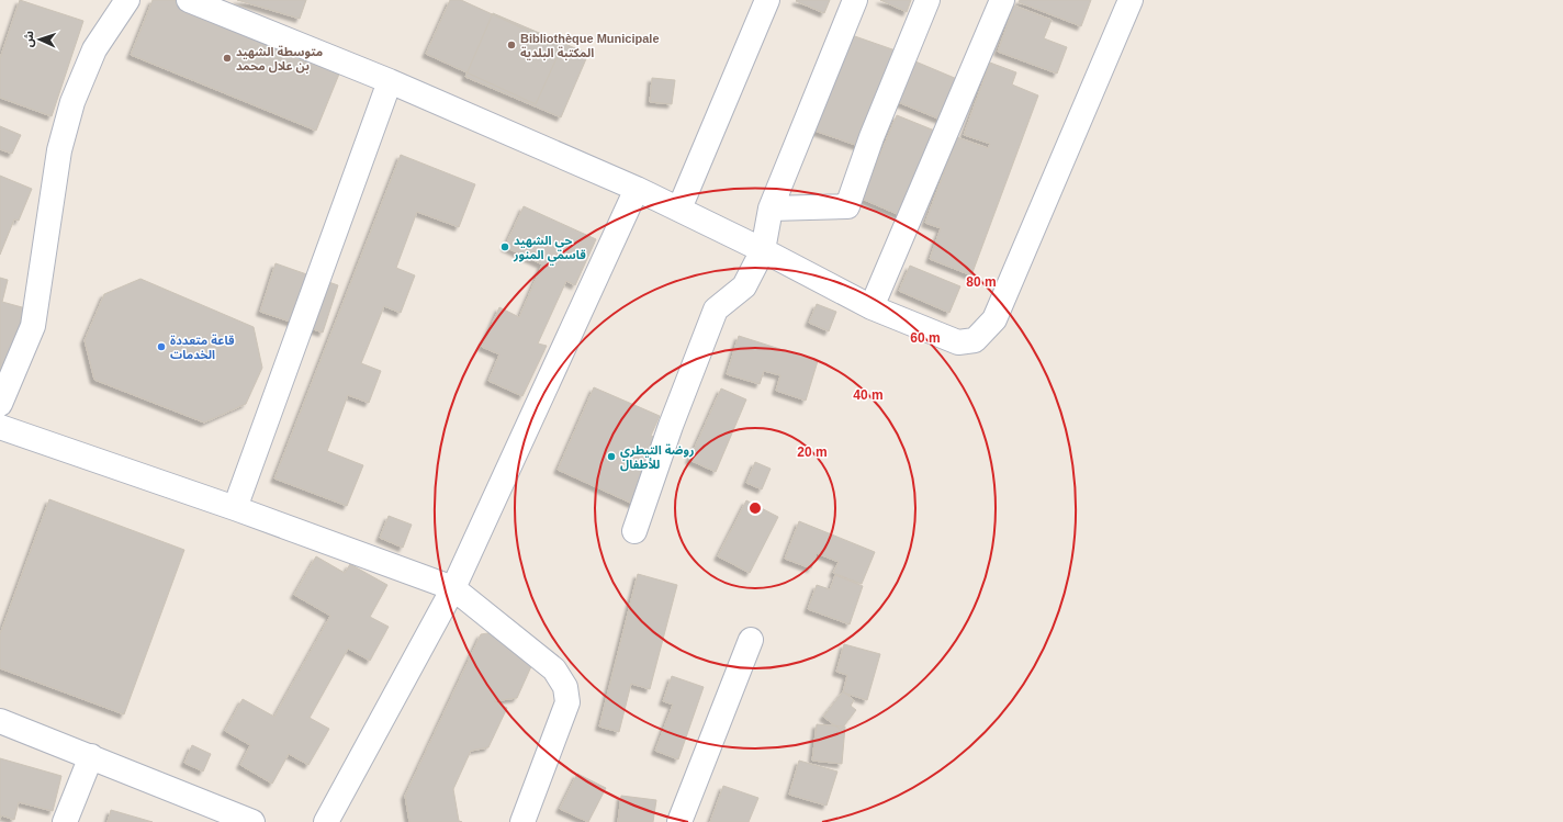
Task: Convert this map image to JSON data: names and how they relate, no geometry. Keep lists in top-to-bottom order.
{
  "places": [
    "Bibliothèque Municipale المكتبة البلدية",
    "متوسطة الشهيد بن علال محمد",
    "حي الشهيد قاسمي المنور",
    "قاعة متعددة الخدمات",
    "روضة التيطري للأطفال"
  ],
  "north": "left",
  "rings": [
    "80 m",
    "60 m",
    "40 m",
    "20 m"
  ]
}
